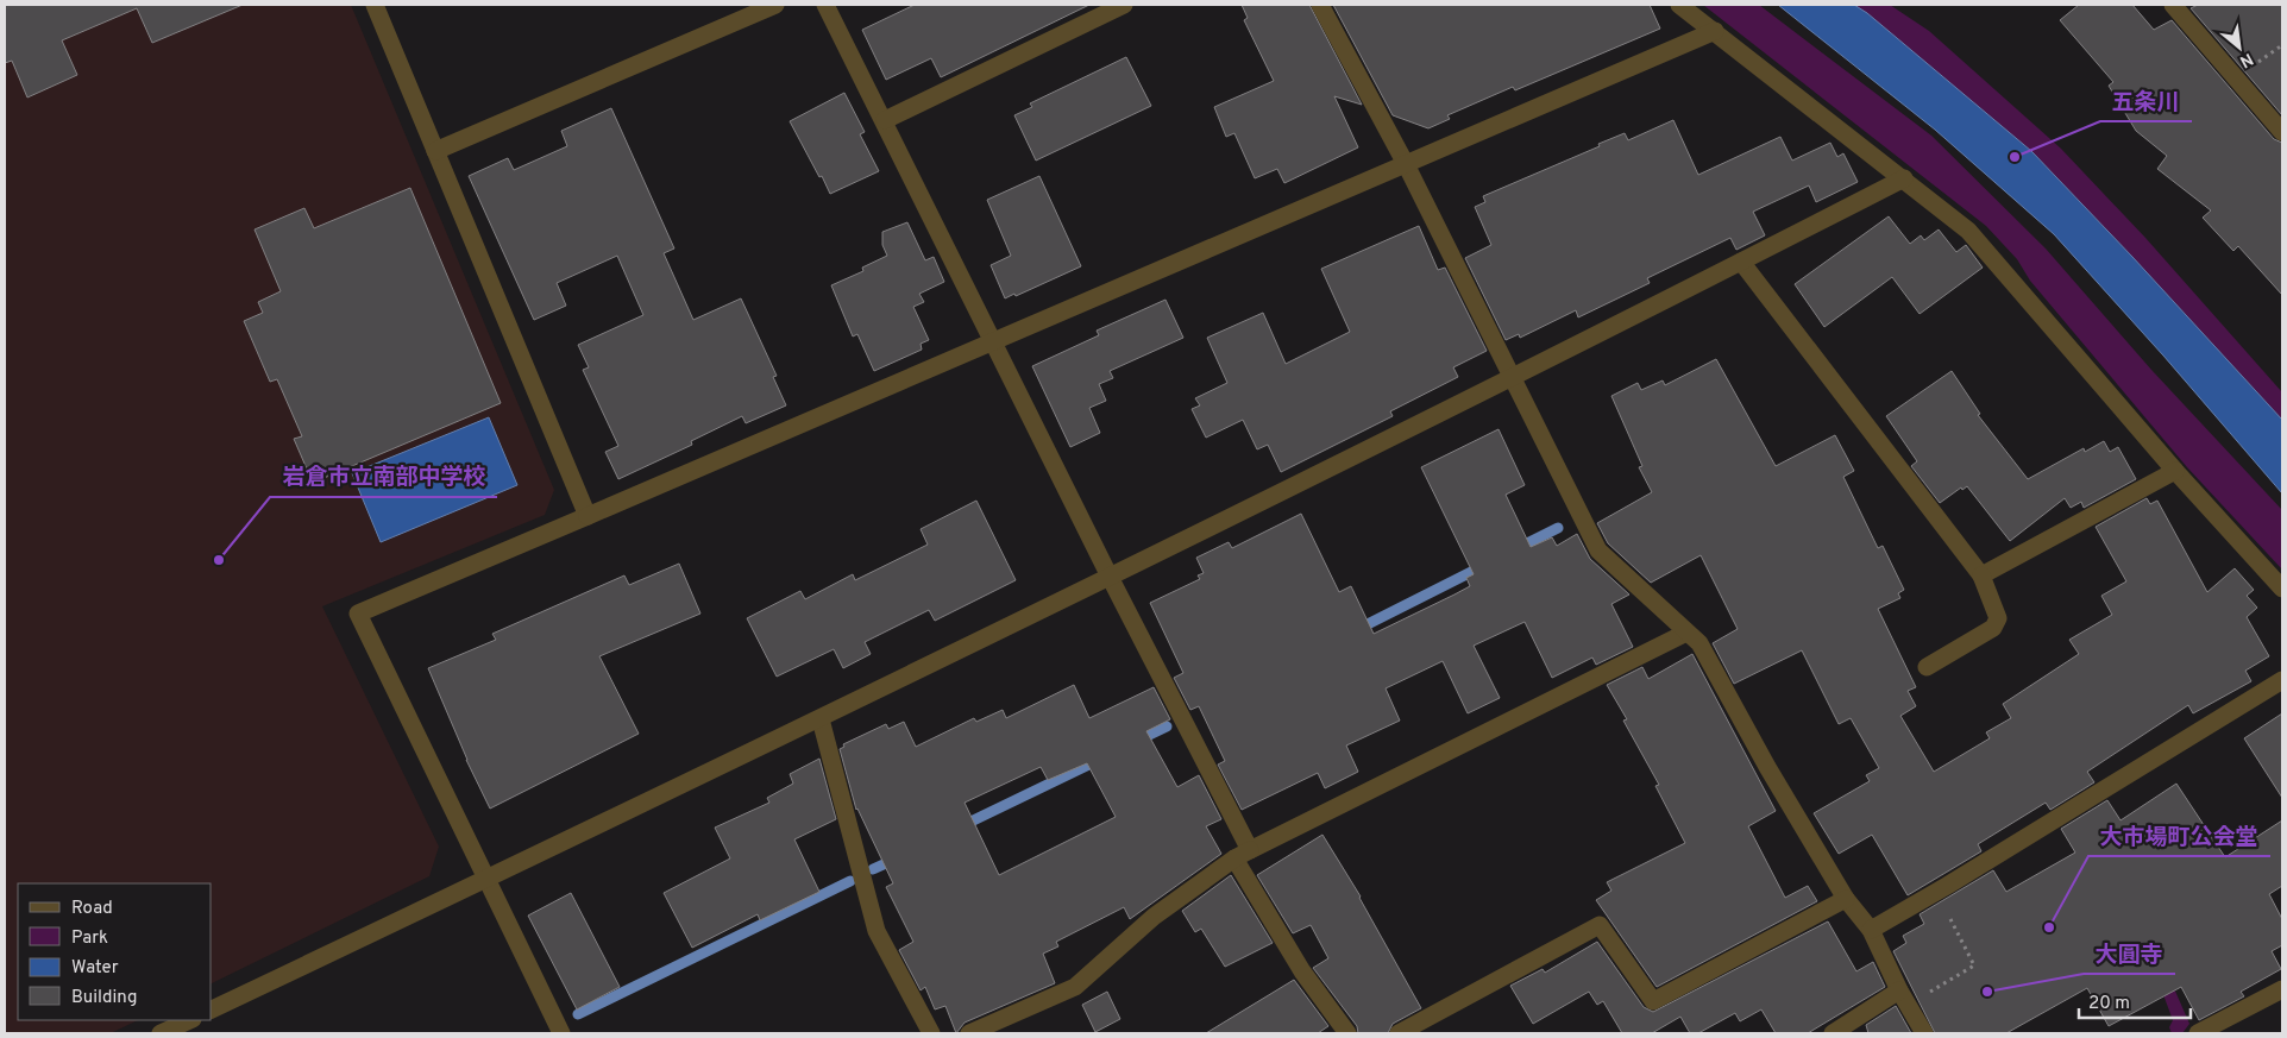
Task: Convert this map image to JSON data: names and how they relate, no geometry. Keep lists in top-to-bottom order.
{
  "places": [
    "五条川",
    "岩倉市立南部中学校",
    "大市場町公会堂",
    "大圓寺"
  ],
  "legend": [
    "Road",
    "Park",
    "Water",
    "Building"
  ],
  "scale_bar": "20 m",
  "north": "bottom right"
}
